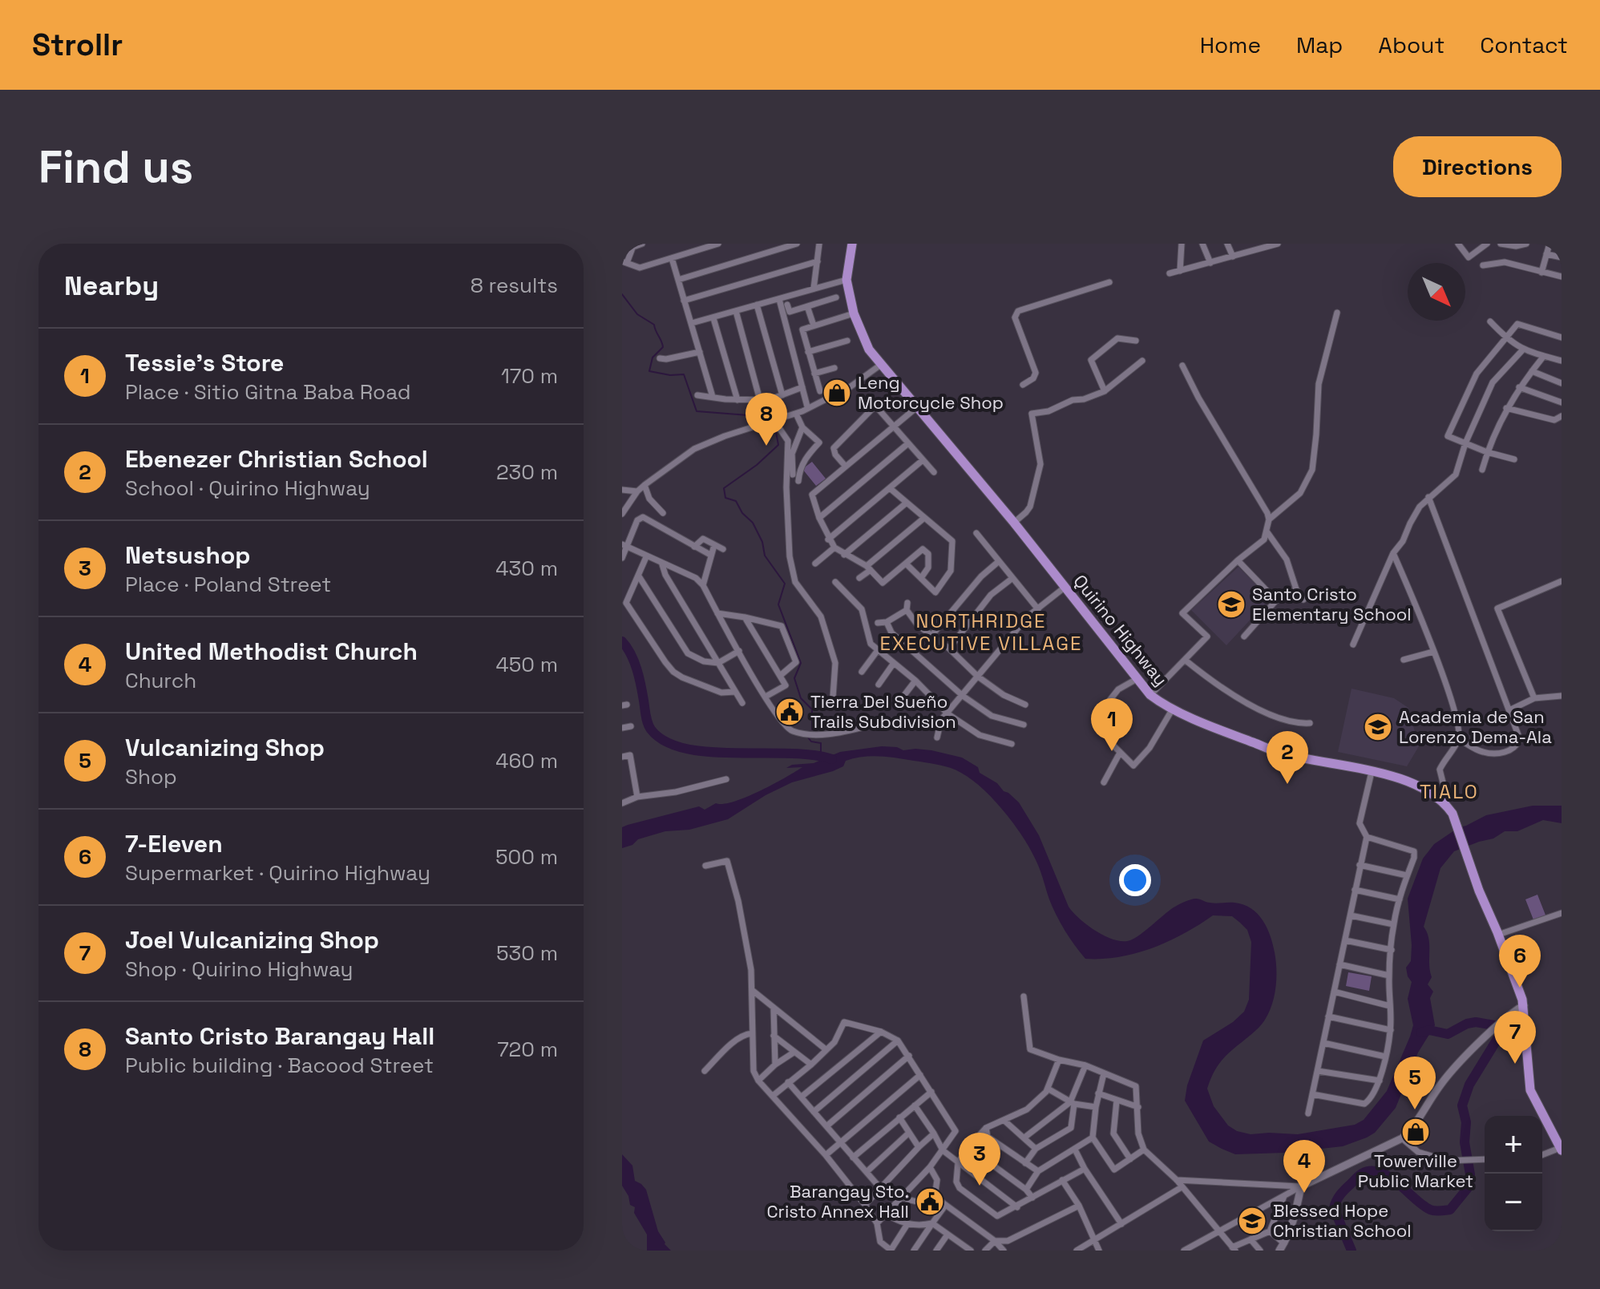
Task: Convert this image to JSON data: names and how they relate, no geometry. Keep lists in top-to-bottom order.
{
  "streets": {
    "main road": ["Quirino Highway"]
  },
  "districts": ["NORTHRIDGE EXECUTIVE VILLAGE", "TIALO"],
  "places": {
    "shop": ["Leng Motorcycle Shop", "Towerville Public Market"],
    "school or university": ["Santo Cristo Elementary School", "Academia de San Lorenzo Dema-Ala", "Blessed Hope Christian School"],
    "public building": ["Tierra Del Sueño Trails Subdivision", "Barangay Sto. Cristo Annex Hall"]
  },
  "north": "bottom right",
  "page": {
    "header": "Strollr",
    "nav": [
      "Home",
      "Map",
      "About",
      "Contact"
    ],
    "buttons": "Directions",
    "title": "Find us",
    "heading": ["Nearby", "8 results"],
    "list": [
      {
        "mark": "1",
        "name": "Tessie's Store",
        "note": "Place · Sitio Gitna Baba Road",
        "value": "170 m"
      },
      {
        "mark": "2",
        "name": "Ebenezer Christian School",
        "note": "School · Quirino Highway",
        "value": "230 m"
      },
      {
        "mark": "3",
        "name": "Netsushop",
        "note": "Place · Poland Street",
        "value": "430 m"
      },
      {
        "mark": "4",
        "name": "United Methodist Church",
        "note": "Church",
        "value": "450 m"
      },
      {
        "mark": "5",
        "name": "Vulcanizing Shop",
        "note": "Shop",
        "value": "460 m"
      },
      {
        "mark": "6",
        "name": "7-Eleven",
        "note": "Supermarket · Quirino Highway",
        "value": "500 m"
      },
      {
        "mark": "7",
        "name": "Joel Vulcanizing Shop",
        "note": "Shop · Quirino Highway",
        "value": "530 m"
      },
      {
        "mark": "8",
        "name": "Santo Cristo Barangay Hall",
        "note": "Public building · Bacood Street",
        "value": "720 m"
      }
    ],
    "pins": [
      "8",
      "1",
      "2",
      "6",
      "7",
      "5",
      "3",
      "4"
    ],
    "map_buttons": ["+", "−"]
  }
}
